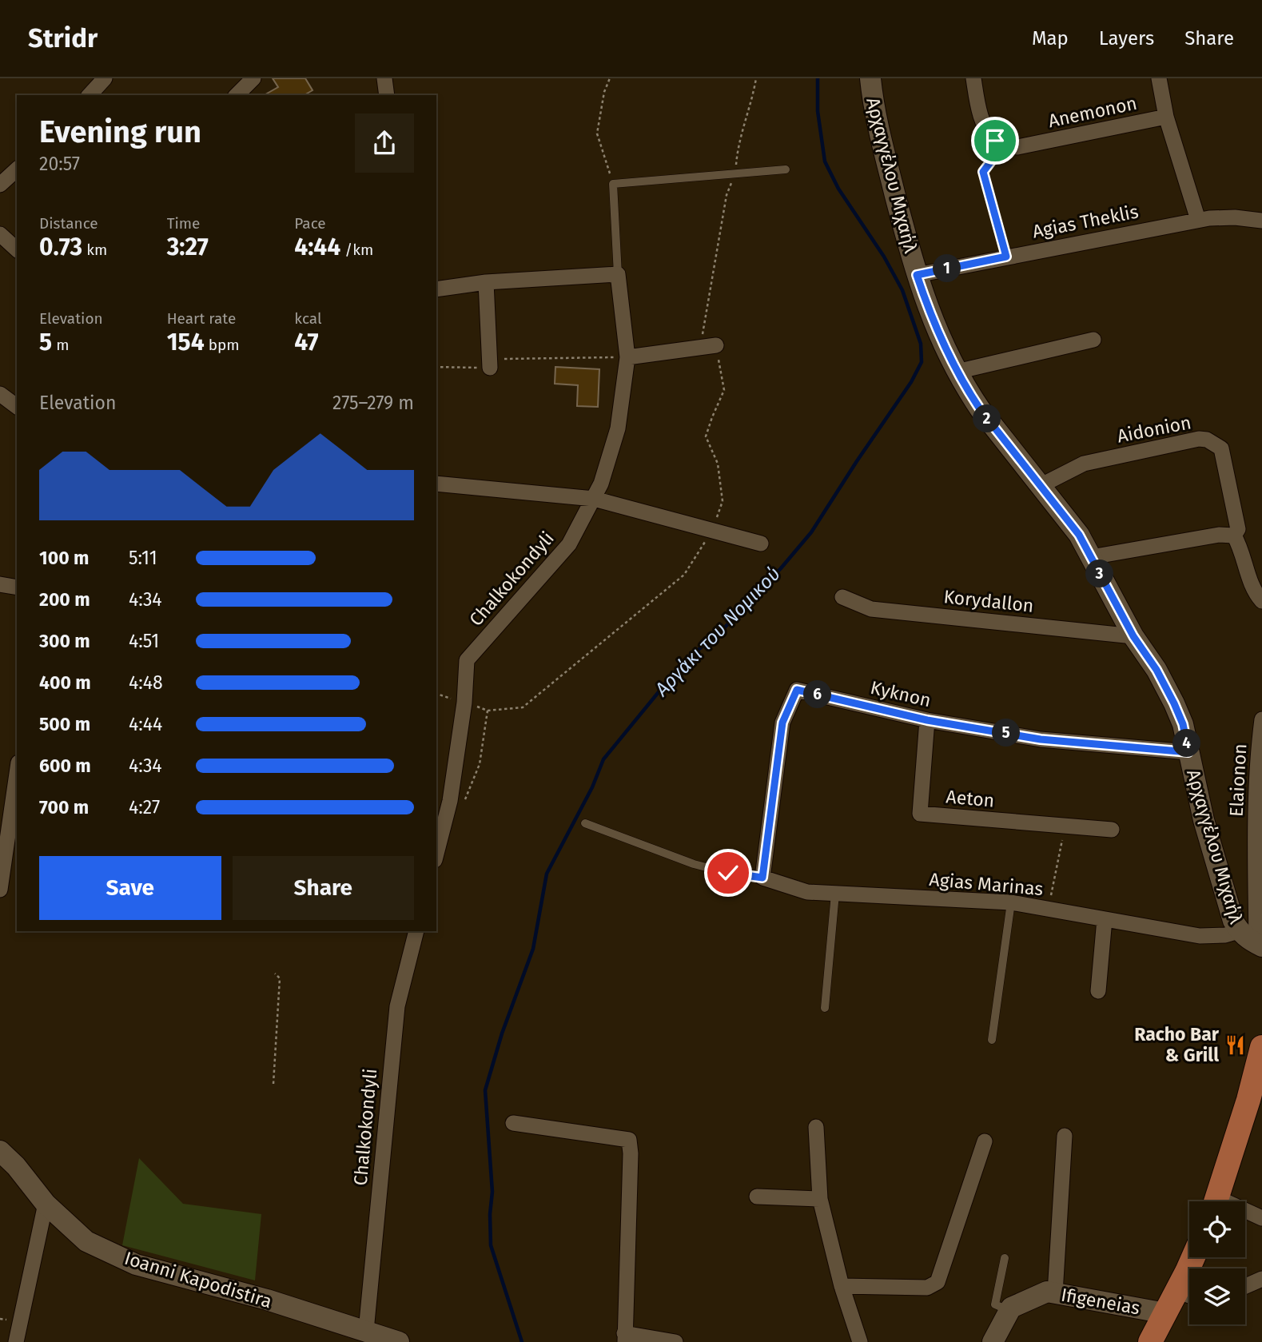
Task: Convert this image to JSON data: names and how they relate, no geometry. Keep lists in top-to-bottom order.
{
  "streets": {
    "street": [
      "Anemonon",
      "Αρχαγγέλου Μιχαήλ",
      "Agias Theklis",
      "Aidonion",
      "Chalkokondyli",
      "Korydallon",
      "Kyknon",
      "Elaionon",
      "Aeton",
      "Agias Marinas",
      "Ioanni Kapodistira",
      "Ifigeneias"
    ]
  },
  "crossings": [
    ["Αρχαγγέλου Μιχαήλ", "Agias Theklis"],
    ["Αρχαγγέλου Μιχαήλ", "Aidonion"],
    ["Αρχαγγέλου Μιχαήλ", "Korydallon"],
    ["Αρχαγγέλου Μιχαήλ", "Kyknon"],
    ["Αρχαγγέλου Μιχαήλ", "Elaionon"],
    ["Αρχαγγέλου Μιχαήλ", "Agias Marinas"],
    ["Chalkokondyli", "Ioanni Kapodistira"],
    ["Kyknon", "Aeton"],
    ["Kyknon", "Agias Marinas"]
  ],
  "water": ["Αργάκι του Νομικού"],
  "places": {
    "restaurant": ["Racho Bar & Grill"]
  },
  "page": {
    "header": "Stridr",
    "nav": ["Map", "Layers", "Share"],
    "heading": ["Evening run", "20:57"],
    "stats": [
      ["Distance", "0.73 km"],
      ["Time", "3:27"],
      ["Pace", "4:44 /km"],
      ["Elevation", "5 m"],
      ["Heart rate", "154 bpm"],
      ["kcal", "47"]
    ],
    "pins": [
      "1",
      "2",
      "3",
      "6",
      "5",
      "4"
    ],
    "chart": ["Elevation", "275–279 m"],
    "list": [
      {
        "name": "100 m",
        "note": "5:11"
      },
      {
        "name": "200 m",
        "note": "4:34"
      },
      {
        "name": "300 m",
        "note": "4:51"
      },
      {
        "name": "400 m",
        "note": "4:48"
      },
      {
        "name": "500 m",
        "note": "4:44"
      },
      {
        "name": "600 m",
        "note": "4:34"
      },
      {
        "name": "700 m",
        "note": "4:27"
      }
    ],
    "buttons": ["Save", "Share"]
  }
}
